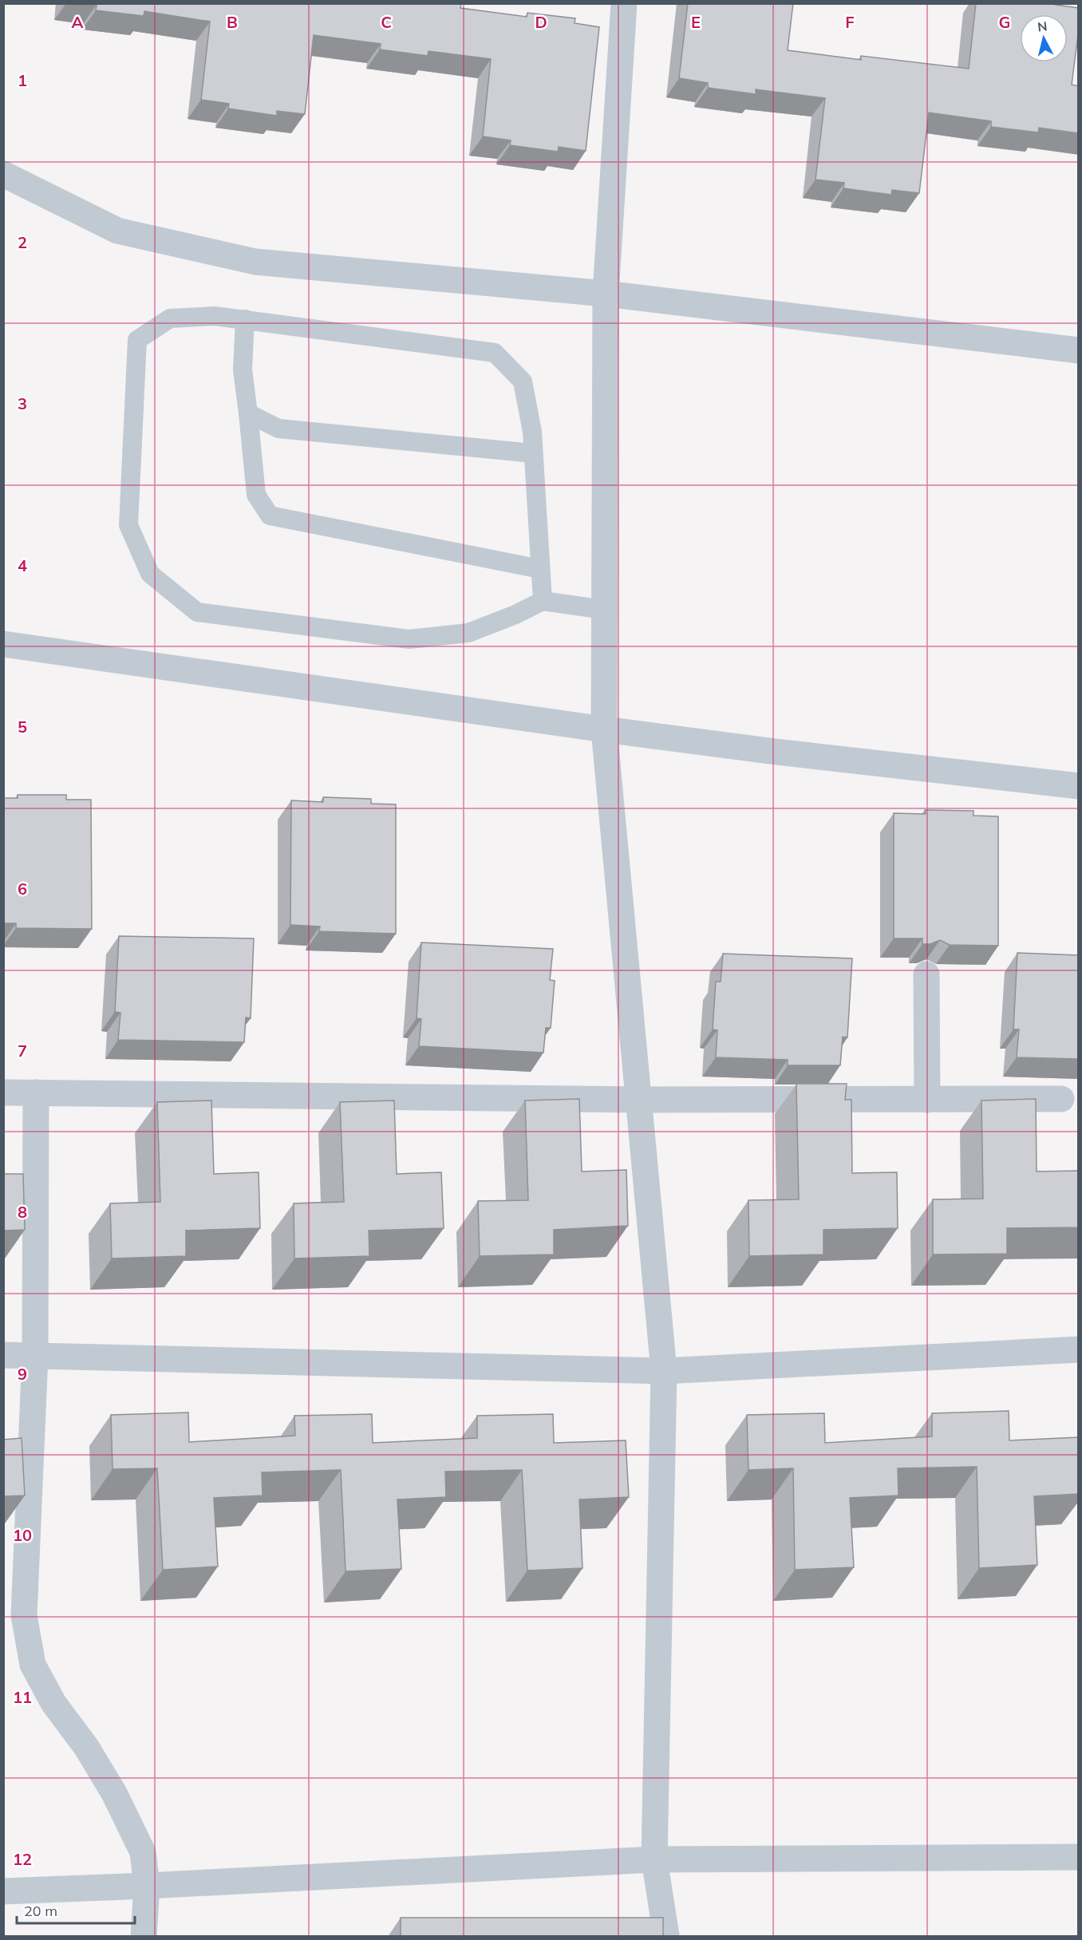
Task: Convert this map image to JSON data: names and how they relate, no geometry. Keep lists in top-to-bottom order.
{
  "scale_bar": "20 m",
  "north": "top",
  "grid": {
    "columns": [
      "A",
      "B",
      "C",
      "D",
      "E",
      "F",
      "G"
    ],
    "rows": [
      "1",
      "2",
      "3",
      "4",
      "5",
      "6",
      "7",
      "8",
      "9",
      "10",
      "11",
      "12"
    ]
  }
}
